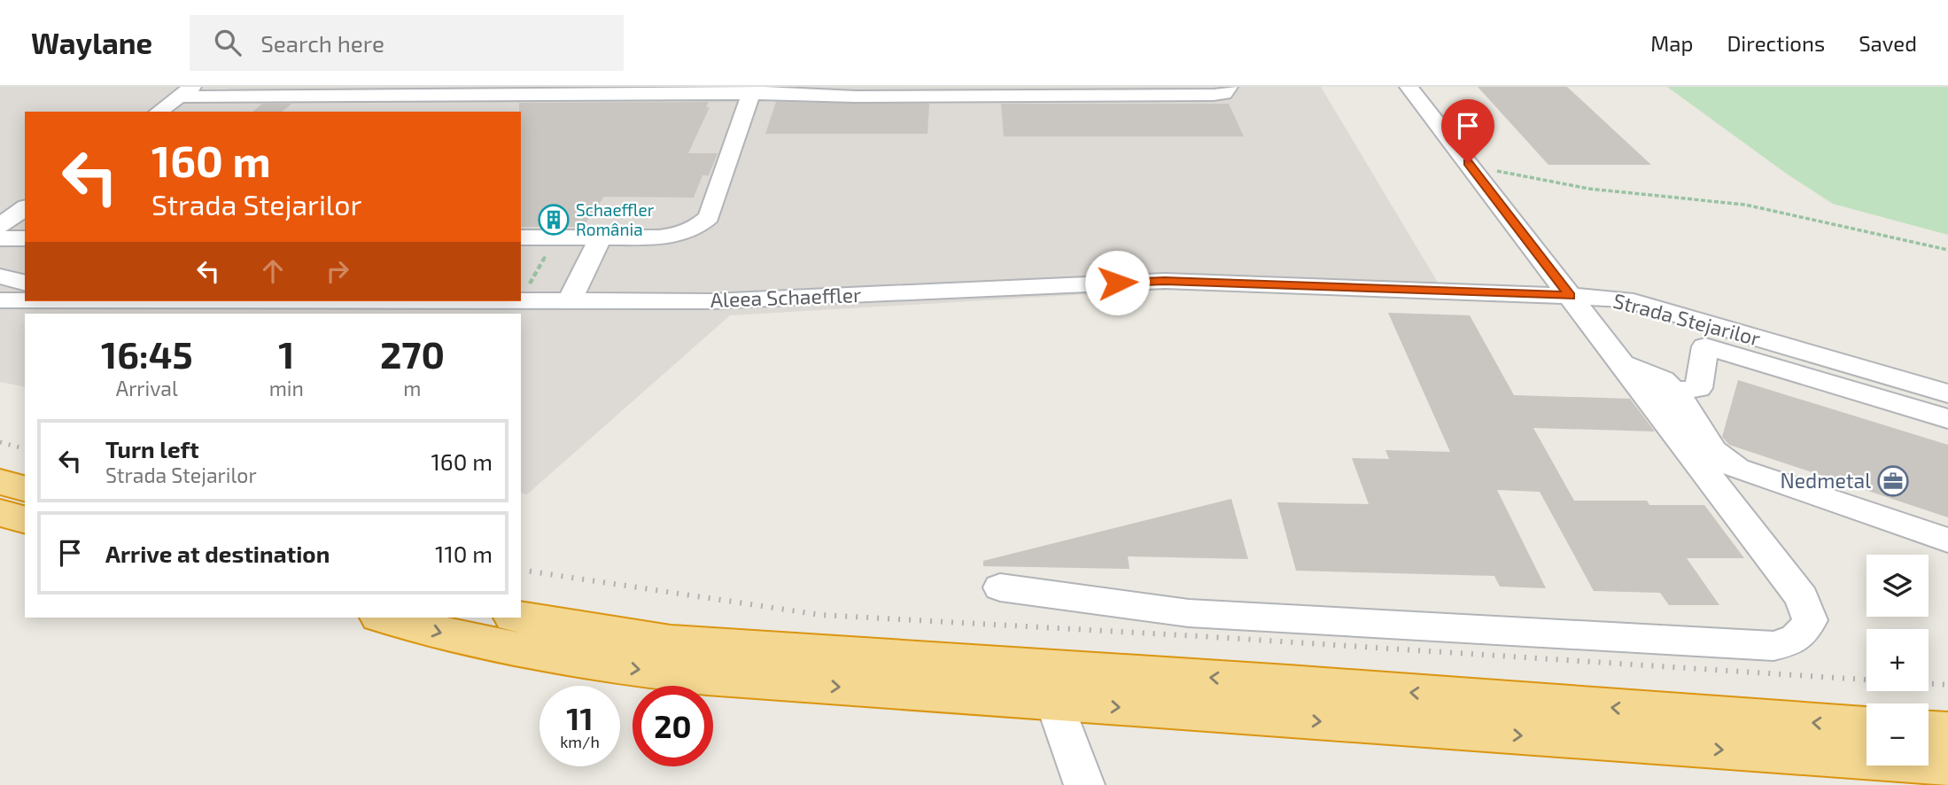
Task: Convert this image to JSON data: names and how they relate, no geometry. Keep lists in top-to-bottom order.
{
  "streets": {
    "street": ["Aleea Schaeffler", "Strada Stejarilor"]
  },
  "crossings": [
    ["Aleea Schaeffler", "Strada Stejarilor"]
  ],
  "places": {
    "building": ["Schaeffler România"],
    "office": ["Nedmetal"]
  },
  "page": {
    "header": "Waylane",
    "search": "Search here",
    "nav": ["Map", "Directions", "Saved"],
    "turn": ["160 m", "Strada Stejarilor"],
    "eta": [
      "16:45",
      "Arrival",
      "1",
      "min",
      "270",
      "m"
    ],
    "list": [
      {
        "name": "Turn left",
        "note": "Strada Stejarilor",
        "value": "160 m"
      },
      {
        "name": "Arrive at destination",
        "value": "110 m"
      }
    ],
    "map_buttons": ["+", "−"],
    "speed": "11 km/h",
    "limit": "20"
  }
}
